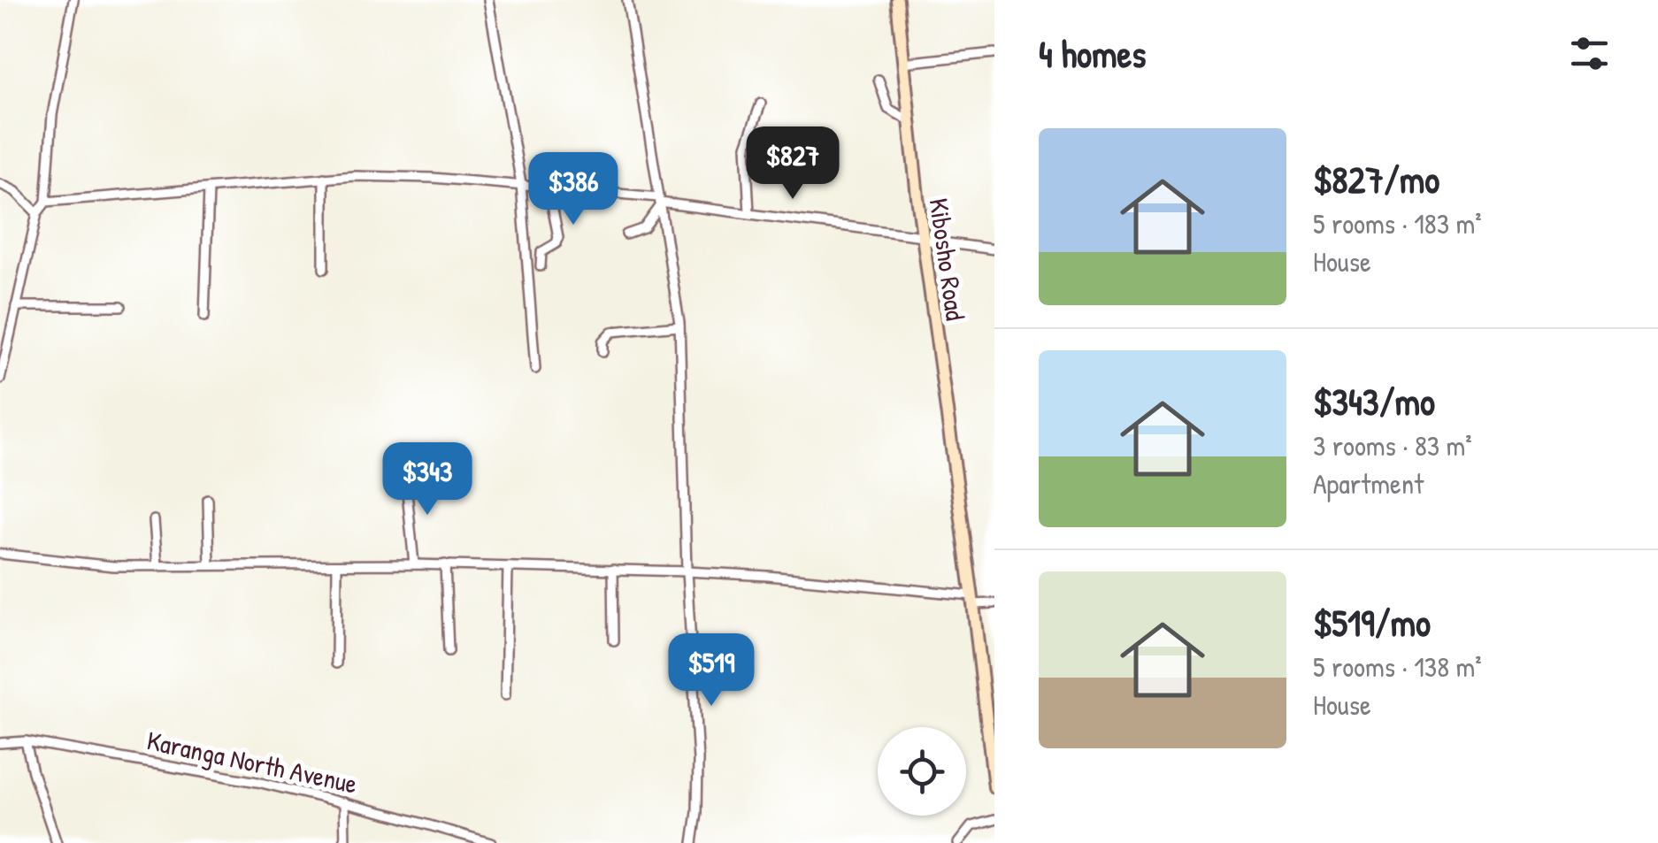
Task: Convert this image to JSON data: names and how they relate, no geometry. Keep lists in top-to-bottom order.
{
  "streets": {
    "street": ["Kibosho Road", "Karanga North Avenue"]
  },
  "page": {
    "heading": "4 homes",
    "list": [
      {
        "name": "$827/mo",
        "note": "5 rooms · 183 m² · House"
      },
      {
        "name": "$343/mo",
        "note": "3 rooms · 83 m² · Apartment"
      },
      {
        "name": "$519/mo",
        "note": "5 rooms · 138 m² · House"
      }
    ],
    "price": [
      "$827",
      "$386",
      "$343",
      "$519"
    ]
  }
}
